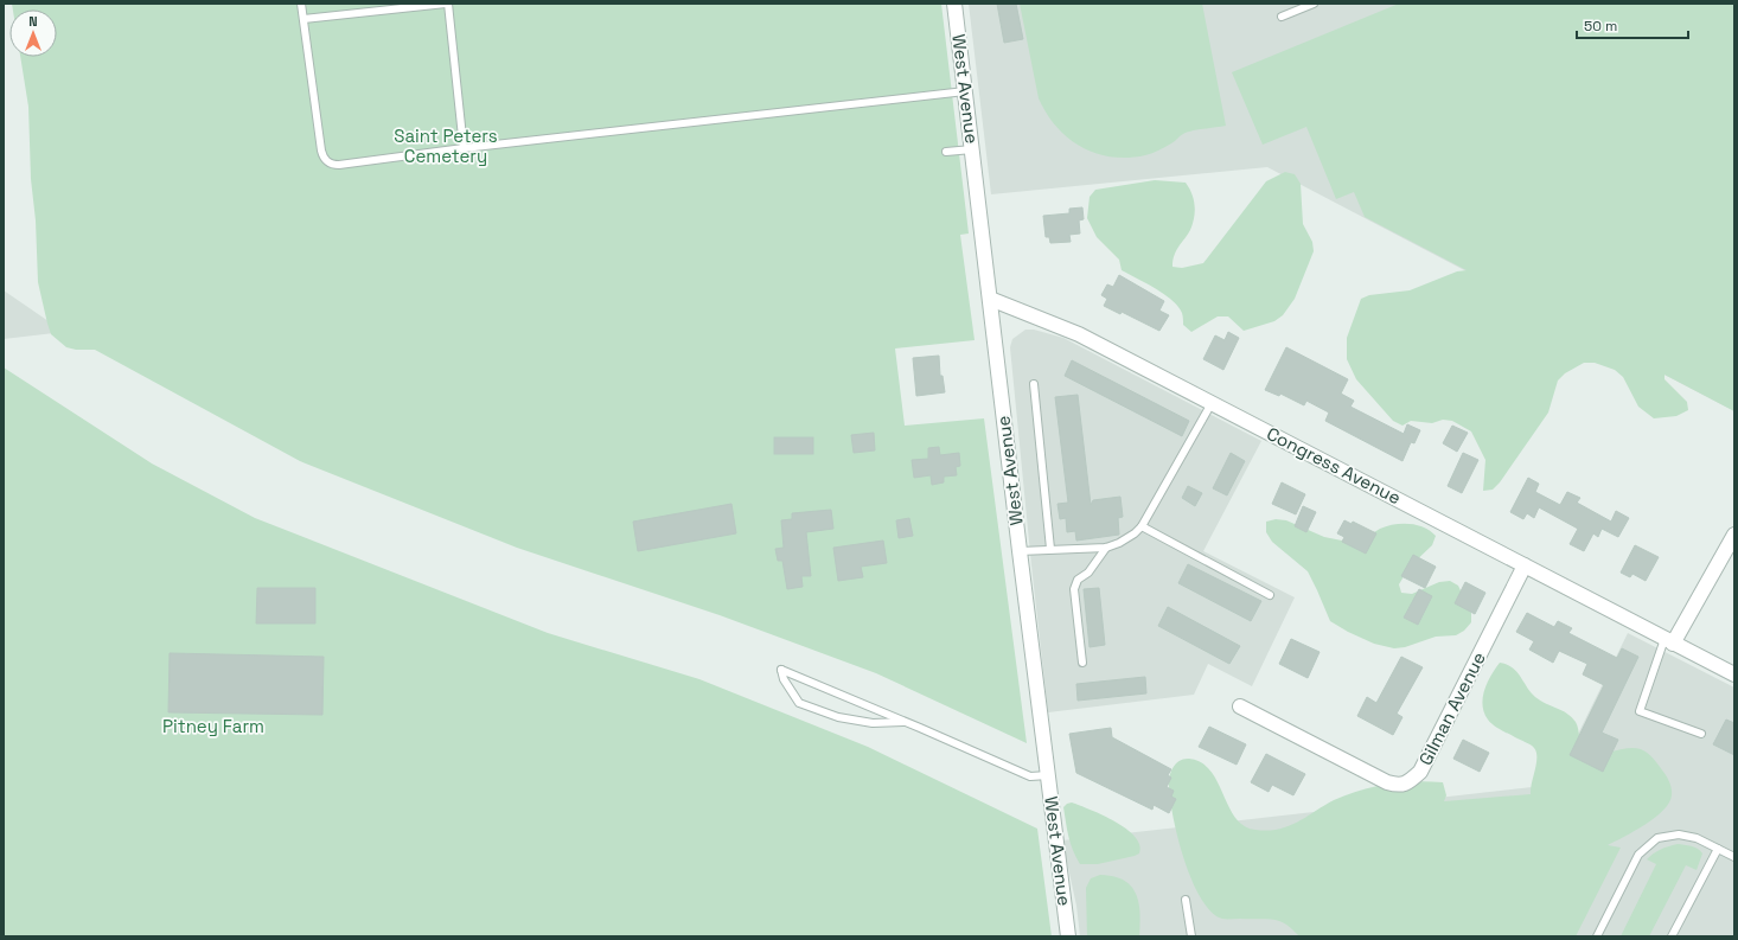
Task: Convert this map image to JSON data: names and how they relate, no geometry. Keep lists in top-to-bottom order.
{
  "streets": {
    "street": ["West Avenue", "Congress Avenue", "Gilman Avenue"]
  },
  "crossings": [
    ["West Avenue", "Congress Avenue"],
    ["Congress Avenue", "Gilman Avenue"]
  ],
  "parks": ["Saint Peters Cemetery", "Pitney Farm"],
  "scale_bar": "50 m",
  "north": "top"
}
